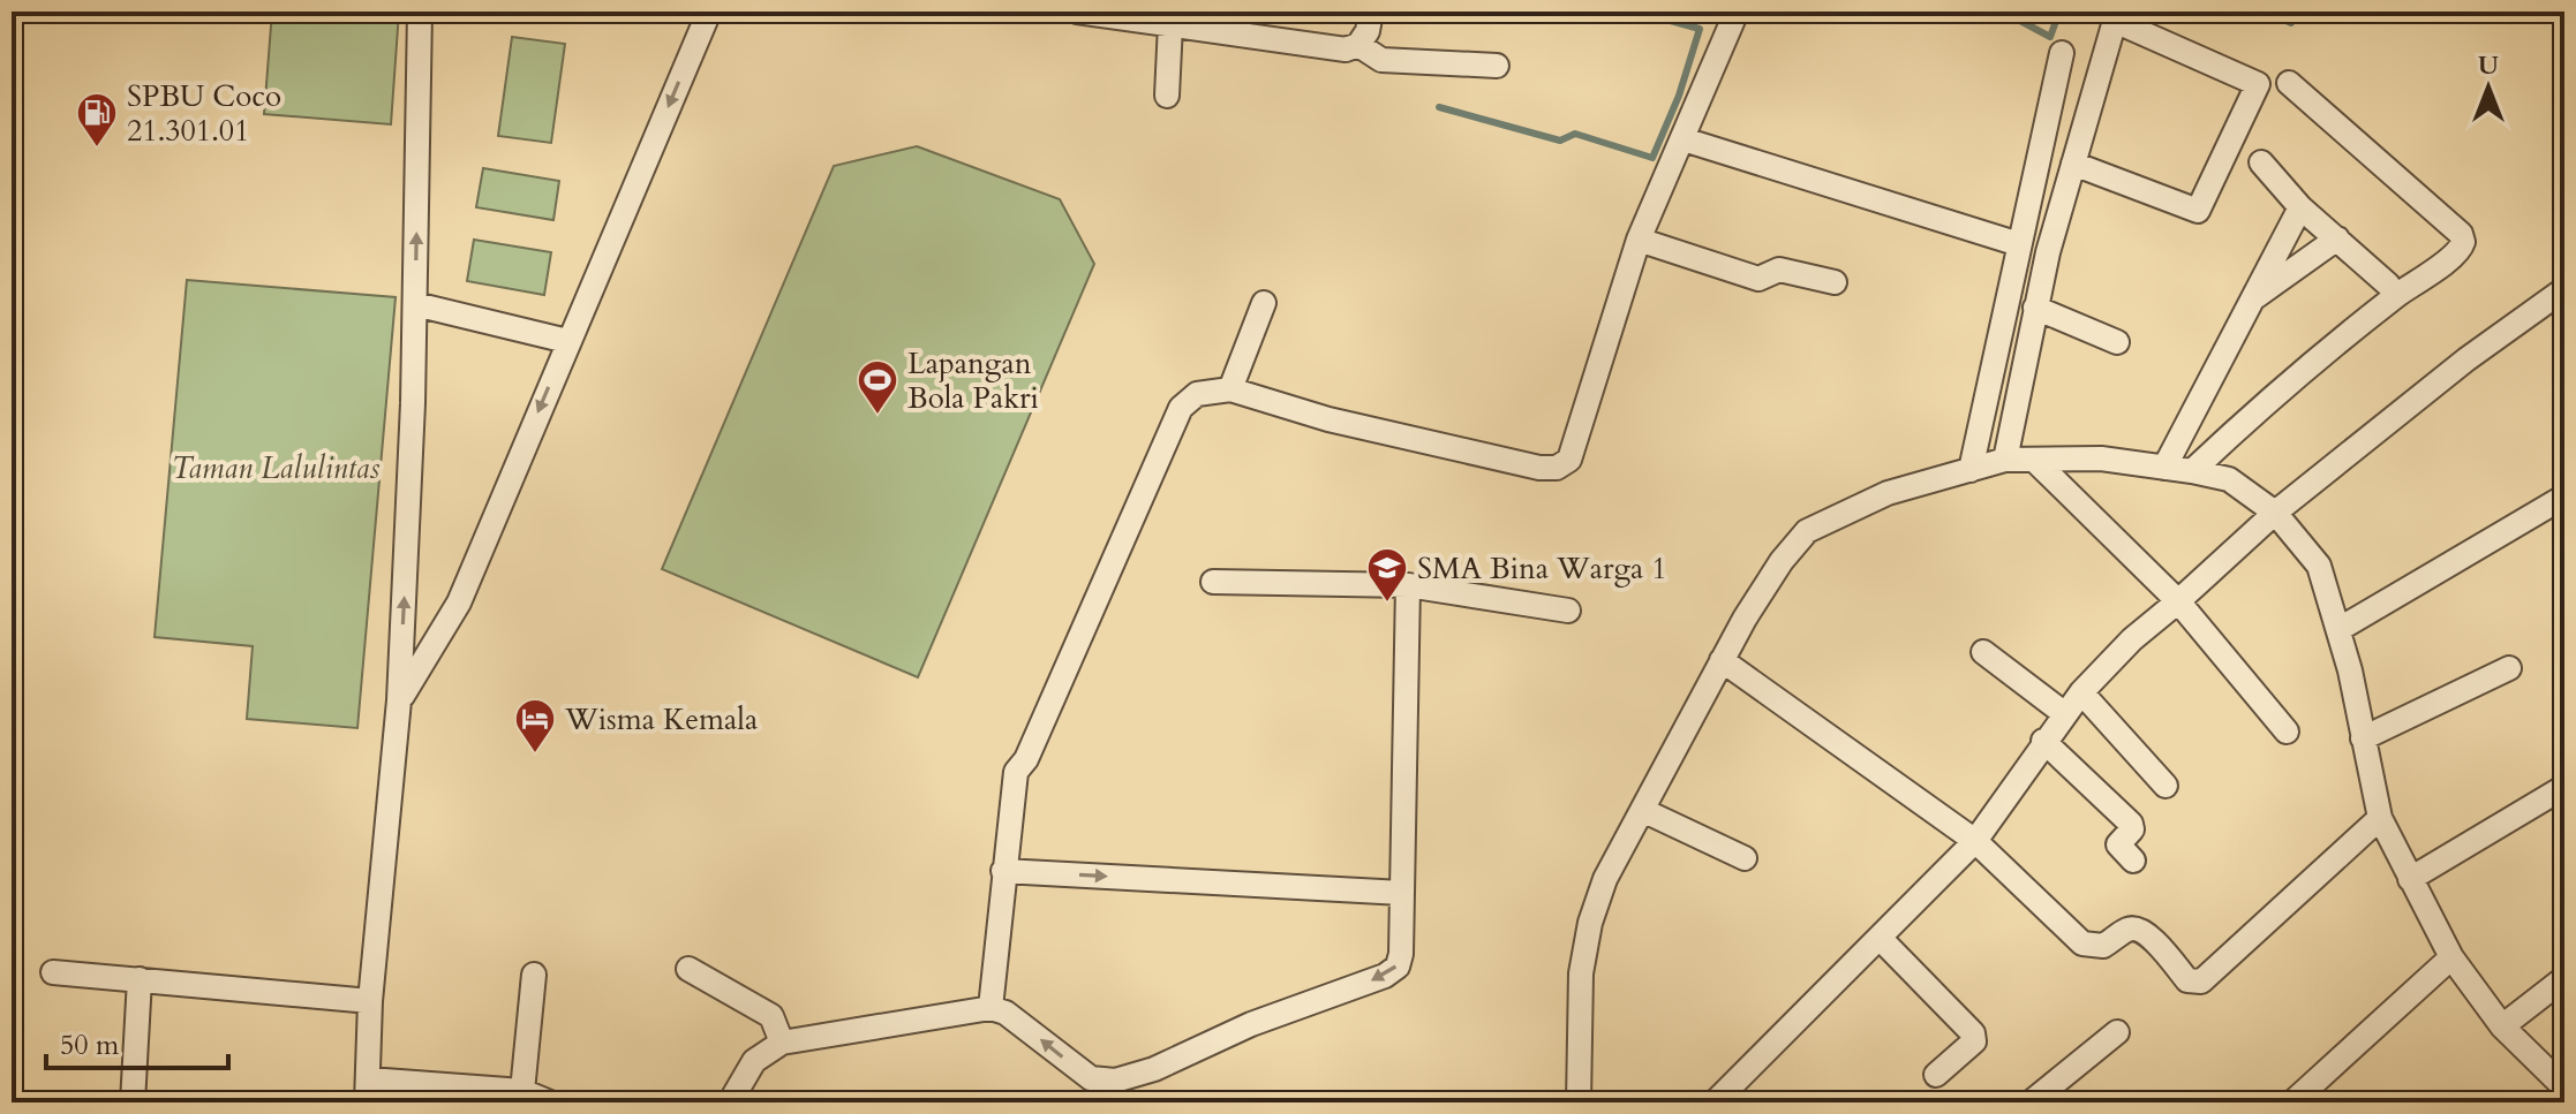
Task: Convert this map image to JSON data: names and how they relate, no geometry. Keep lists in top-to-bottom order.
{
  "parks": ["Taman Lalulintas"],
  "places": {
    "fuel station": ["SPBU Coco 21.301.01"],
    "sports": ["Lapangan Bola Pakri"],
    "school or university": ["SMA Bina Warga 1"],
    "hotel": ["Wisma Kemala"]
  },
  "scale_bar": "50 m",
  "north": "top"
}
